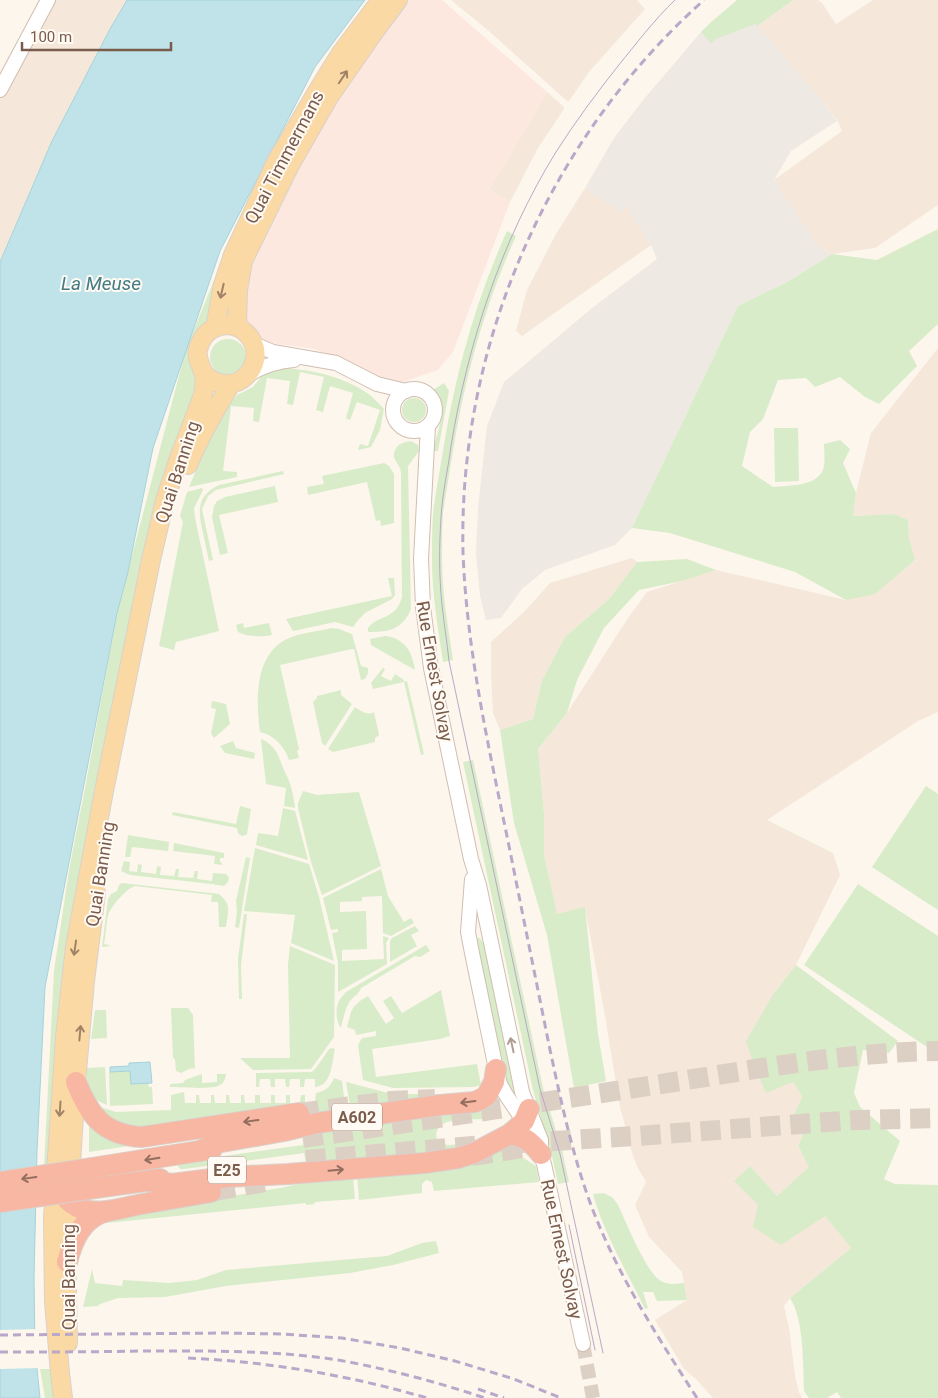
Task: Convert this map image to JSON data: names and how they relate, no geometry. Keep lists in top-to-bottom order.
{
  "streets": {
    "highway": ["A602", "E25"],
    "main road": ["Quai Timmermans", "Quai Banning"],
    "street": ["Rue Ernest Solvay"]
  },
  "crossings": [
    ["Quai Timmermans", "Quai Banning"],
    ["Rue Ernest Solvay", "A602"],
    ["A602", "E25"]
  ],
  "water": ["La Meuse"],
  "scale_bar": "100 m"
}
